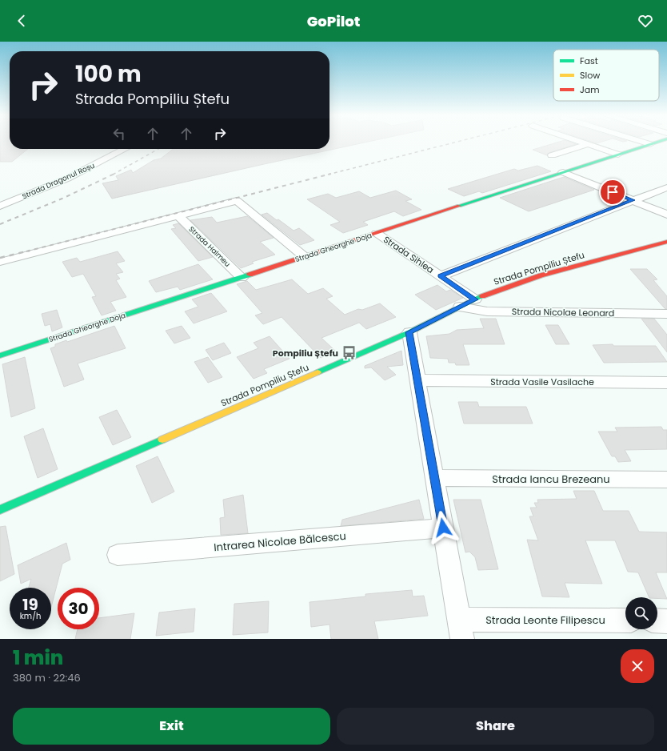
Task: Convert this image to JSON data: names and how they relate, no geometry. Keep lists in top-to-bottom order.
{
  "streets": {
    "street": [
      "Strada Dragonul Roșu",
      "Strada Halmeu",
      "Strada Gheorghe Doja",
      "Strada Sihlea",
      "Strada Pompiliu Ștefu",
      "Strada Nicolae Leonard",
      "Strada Vasile Vasilache",
      "Strada Iancu Brezeanu",
      "Intrarea Nicolae Bălcescu",
      "Strada Leonte Filipescu"
    ]
  },
  "crossings": [
    ["Strada Halmeu", "Strada Gheorghe Doja"],
    ["Strada Gheorghe Doja", "Strada Sihlea"],
    ["Strada Sihlea", "Strada Pompiliu Ștefu"],
    ["Strada Pompiliu Ștefu", "Strada Nicolae Leonard"]
  ],
  "places": {
    "bus stop": ["Pompiliu Ștefu"]
  },
  "legend": ["Fast", "Slow", "Jam"],
  "page": {
    "header": "GoPilot",
    "turn": ["100 m", "Strada Pompiliu Ștefu"],
    "speed": "19 km/h",
    "limit": "30",
    "heading": ["1 min", "380 m · 22:46"],
    "buttons": ["Exit", "Share"]
  }
}
